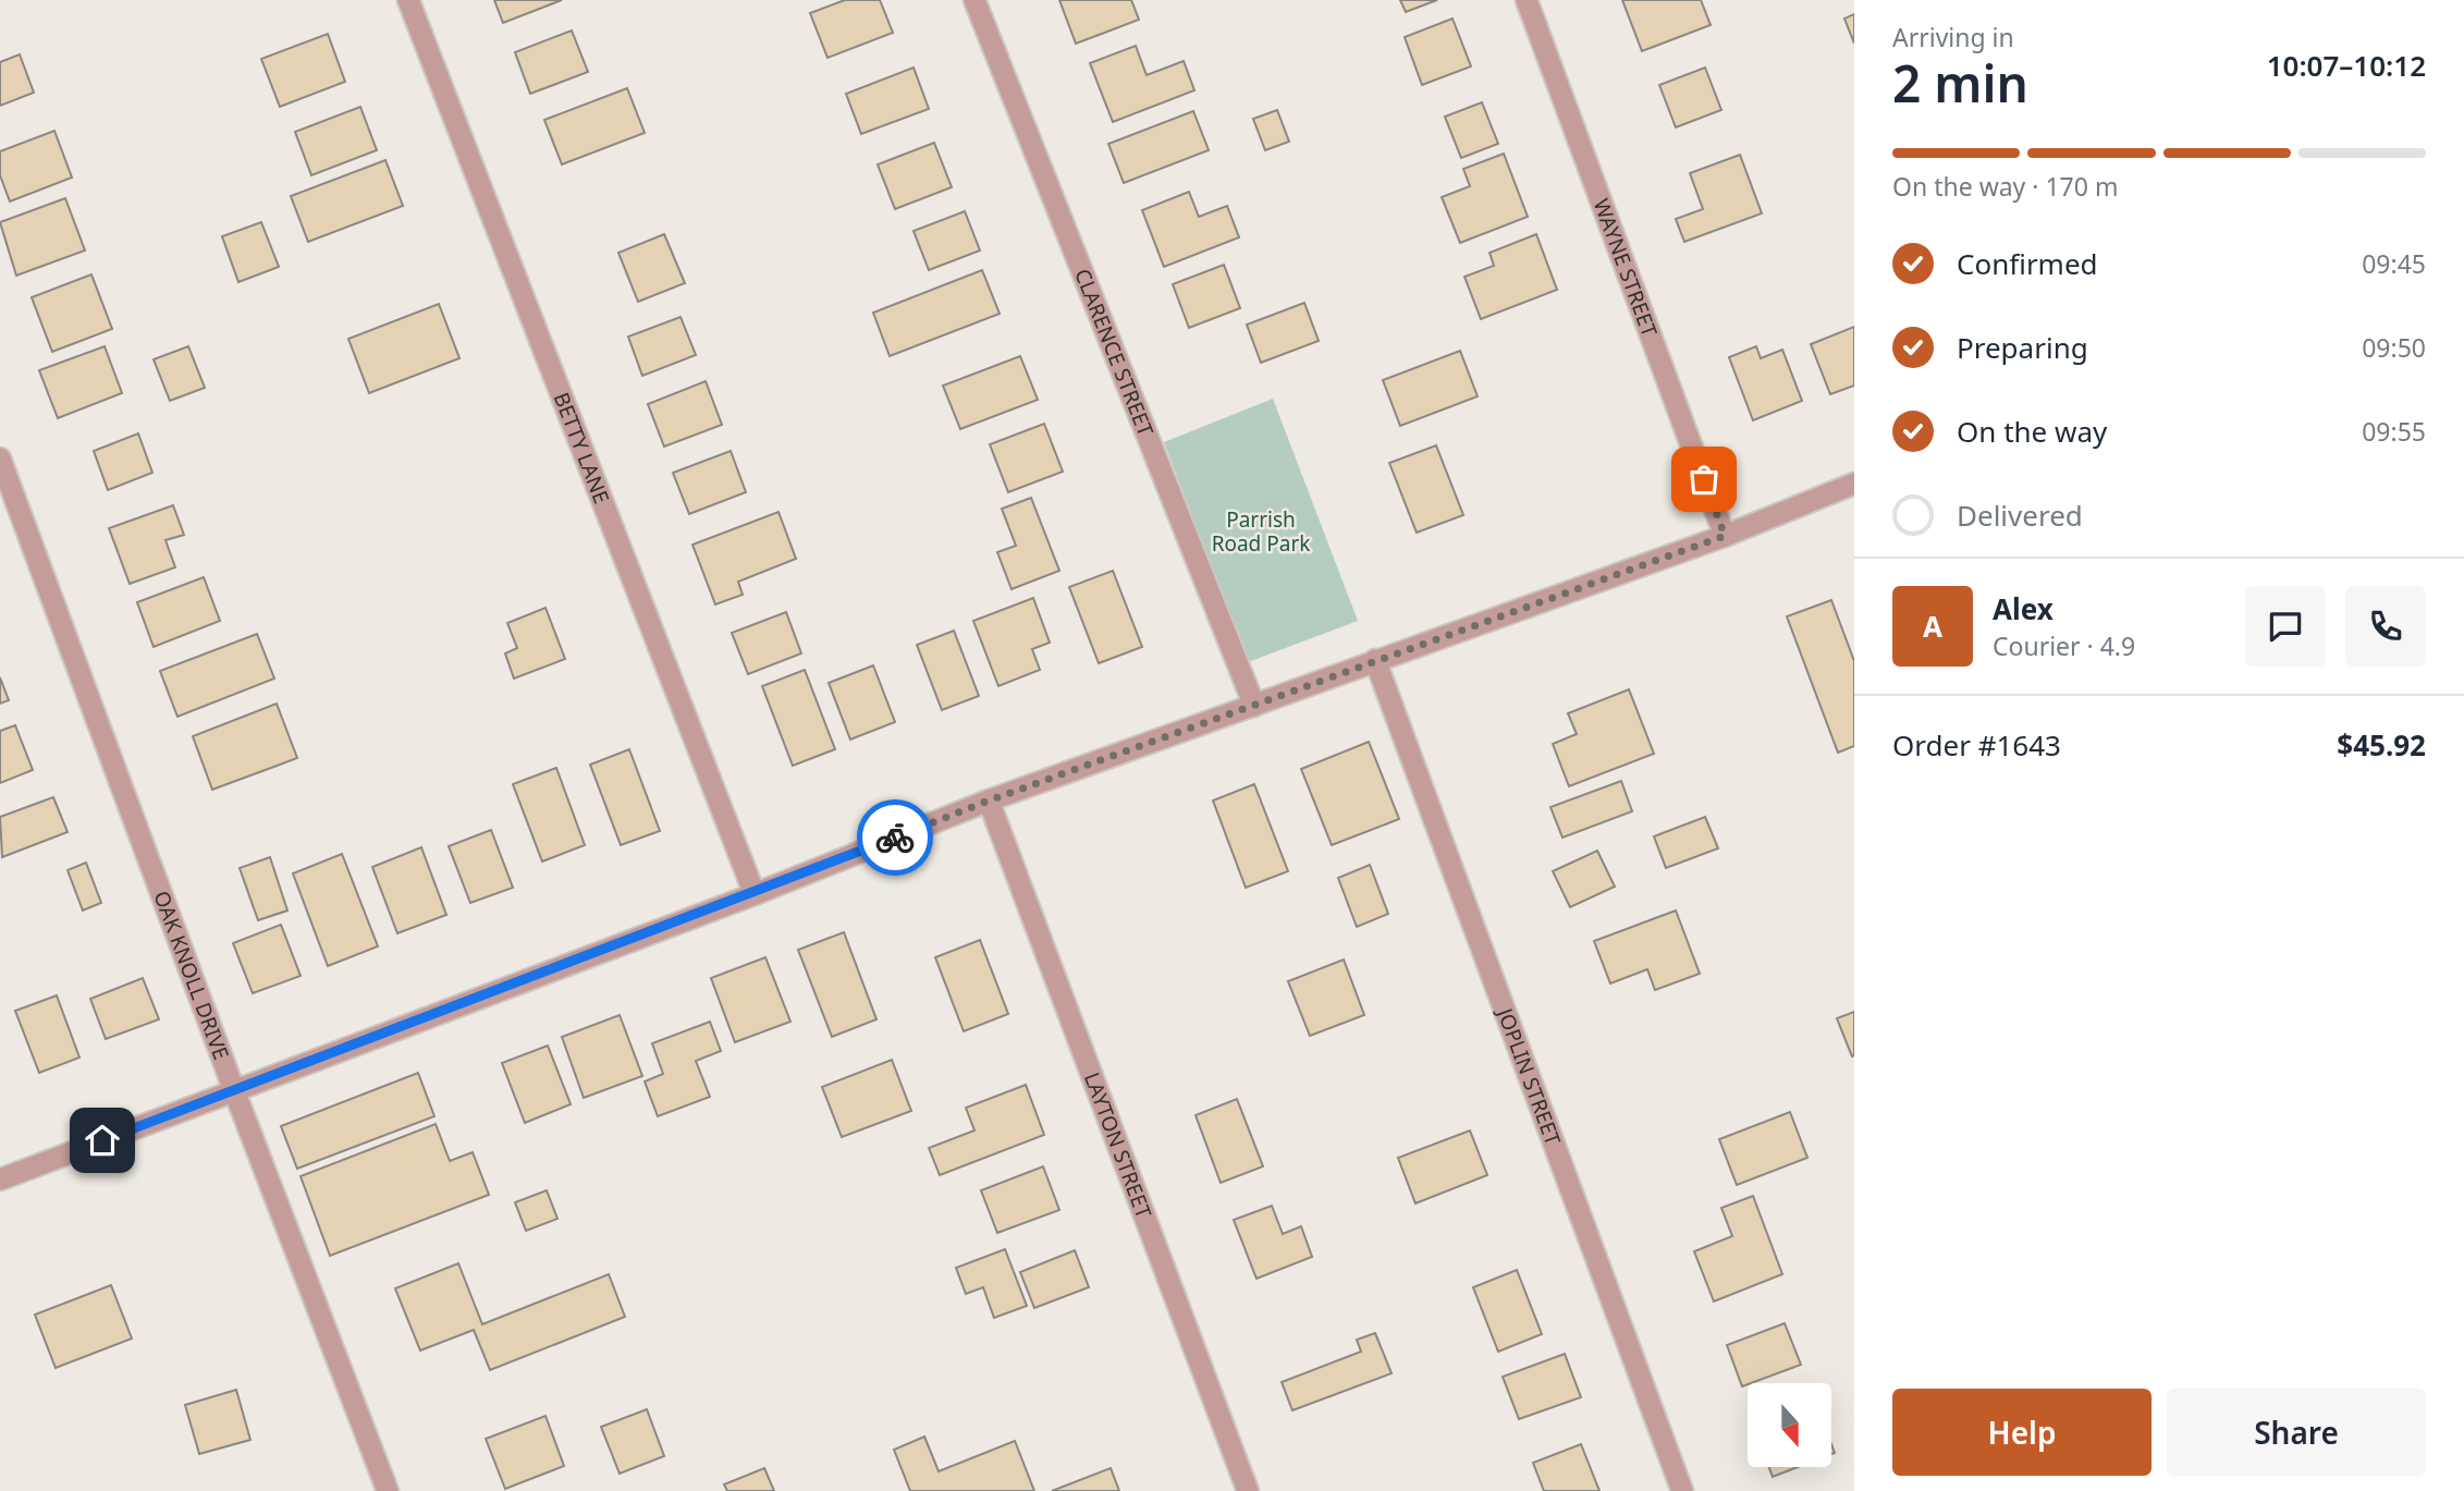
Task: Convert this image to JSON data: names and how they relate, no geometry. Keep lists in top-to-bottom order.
{
  "streets": {
    "street": [
      "WAYNE STREET",
      "CLARENCE STREET",
      "BETTY LANE",
      "OAK KNOLL DRIVE",
      "JOPLIN STREET",
      "LAYTON STREET"
    ]
  },
  "parks": ["Parrish Road Park"],
  "north": "bottom",
  "page": {
    "heading": ["2 min", "Arriving in", "10:07–10:12"],
    "panel": [
      "Alex",
      "Courier · 4.9",
      "Order #1643",
      "$45.92"
    ],
    "bar": "On the way · 170 m",
    "list": [
      ["Confirmed", "09:45"],
      ["Preparing", "09:50"],
      ["On the way", "09:55"],
      "Delivered"
    ],
    "round": "A",
    "buttons": ["Help", "Share"]
  }
}
